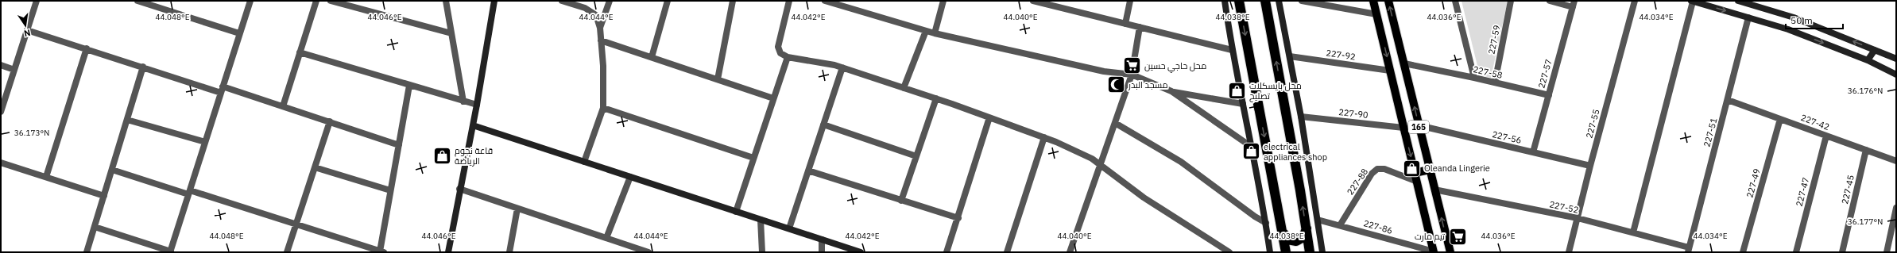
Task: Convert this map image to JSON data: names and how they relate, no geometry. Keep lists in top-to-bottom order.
{
  "streets": {
    "main road": ["165"],
    "street": [
      "227-59",
      "227-92",
      "227-58",
      "227-57",
      "227-90",
      "227-42",
      "227-55",
      "227-51",
      "227-56",
      "227-88",
      "227-49",
      "227-45",
      "227-47",
      "227-52",
      "227-86"
    ]
  },
  "crossings": [
    ["227-59", "227-58"],
    ["227-92", "165"],
    ["227-58", "227-57"],
    ["227-58", "165"],
    ["227-57", "227-56"],
    ["227-90", "165"],
    ["227-42", "227-51"],
    ["227-42", "227-49"],
    ["227-42", "227-45"],
    ["227-42", "227-47"],
    ["227-55", "227-56"],
    ["227-55", "227-52"],
    ["165", "227-56"],
    ["165", "227-88"],
    ["165", "227-52"],
    ["165", "227-86"],
    ["227-51", "227-52"],
    ["227-88", "227-86"]
  ],
  "places": {
    "supermarket": ["محل حاجي حسین", "تیم مارت"],
    "mosque": ["مسجد البدر"],
    "shop": [
      "محل بايسكلات تصليح",
      "electrical appliances shop",
      "قاعة نجوم الرياضة",
      "Oleanda Lingerie"
    ]
  },
  "scale_bar": "50 m",
  "north": "bottom",
  "coordinates": [
    "44.048°E",
    "44.046°E",
    "44.044°E",
    "44.042°E",
    "44.040°E",
    "44.038°E",
    "44.036°E",
    "44.034°E",
    "36.176°N",
    "36.173°N",
    "36.177°N"
  ]
}
